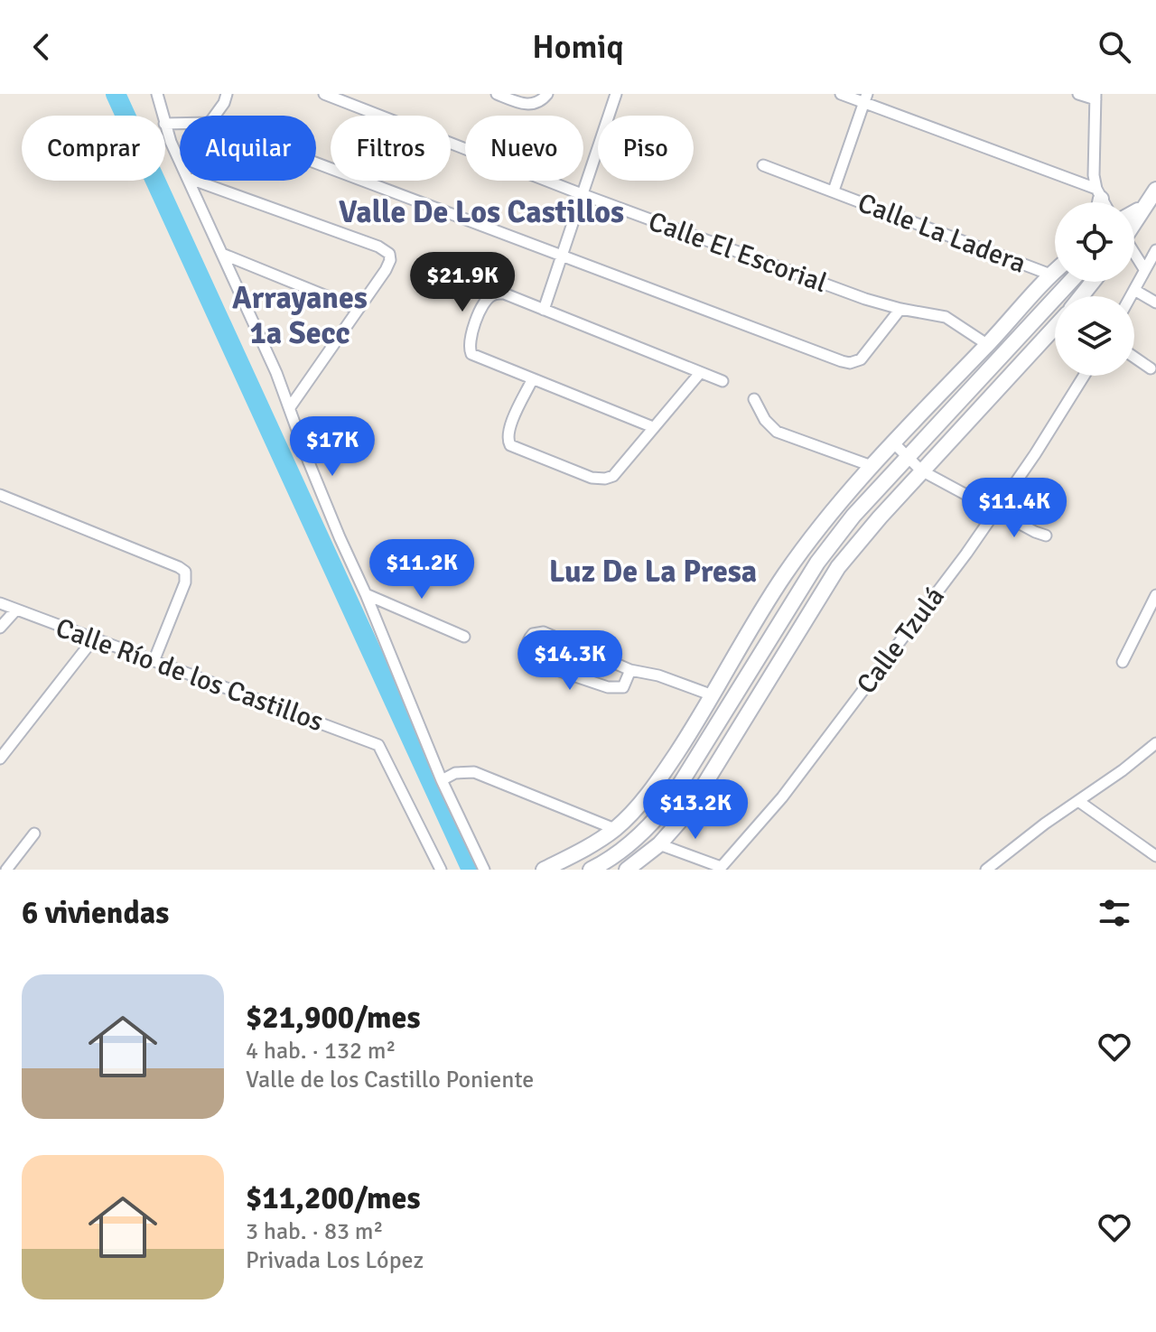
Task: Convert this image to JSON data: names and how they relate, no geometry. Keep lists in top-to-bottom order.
{
  "streets": {
    "street": [
      "Calle La Ladera",
      "Calle El Escorial",
      "Calle Tzulá",
      "Calle Río de los Castillos"
    ]
  },
  "districts": ["Valle De Los Castillos", "Arrayanes 1a Secc", "Luz De La Presa"],
  "page": {
    "header": "Homiq",
    "chip": [
      "Comprar",
      "Alquilar",
      "Filtros",
      "Nuevo",
      "Piso"
    ],
    "price": [
      "$21.9K",
      "$17K",
      "$11.4K",
      "$11.2K",
      "$14.3K",
      "$13.2K"
    ],
    "heading": "6 viviendas",
    "list": [
      {
        "name": "$21,900/mes",
        "note": "4 hab. · 132 m² · Valle de los Castillo Poniente"
      },
      {
        "name": "$11,200/mes",
        "note": "3 hab. · 83 m² · Privada Los López"
      }
    ]
  }
}
